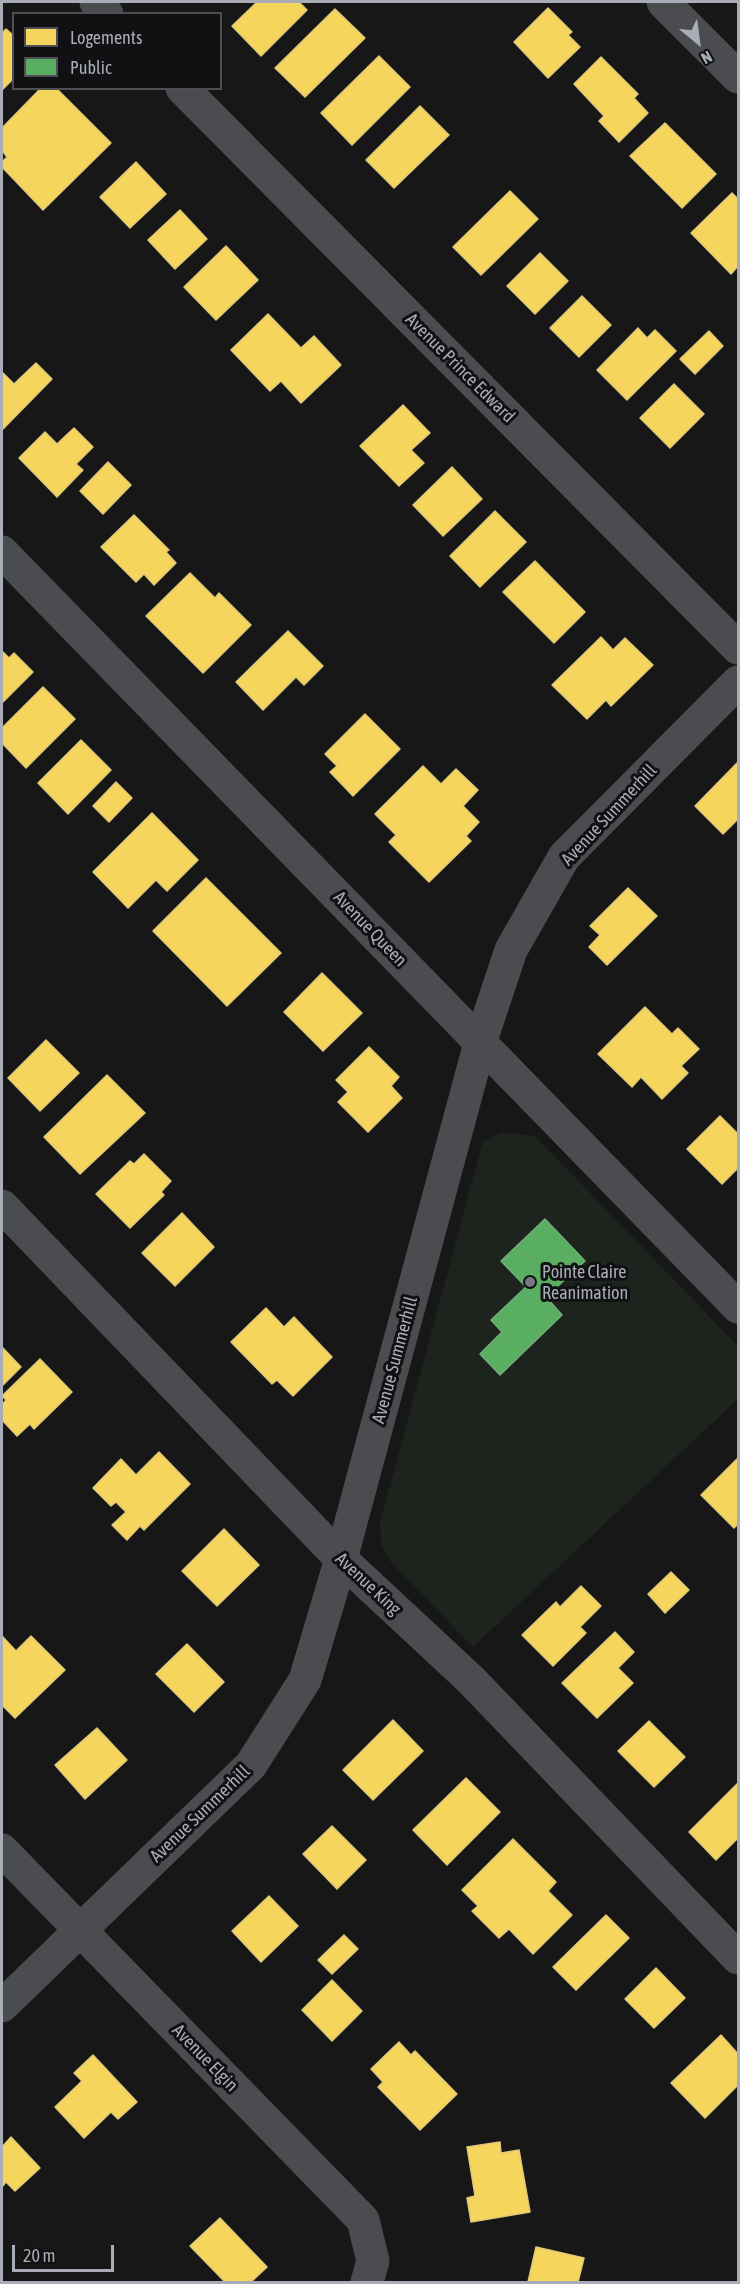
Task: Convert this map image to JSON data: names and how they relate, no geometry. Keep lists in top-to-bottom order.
{
  "streets": {
    "street": [
      "Avenue Prince Edward",
      "Avenue Summerhill",
      "Avenue Queen",
      "Avenue King",
      "Avenue Elgin"
    ]
  },
  "crossings": [
    ["Avenue Summerhill", "Avenue Queen"],
    ["Avenue Summerhill", "Avenue King"],
    ["Avenue Summerhill", "Avenue Elgin"]
  ],
  "places": ["Pointe Claire Reanimation"],
  "legend": ["Logements", "Public"],
  "scale_bar": "20 m",
  "north": "bottom right"
}
